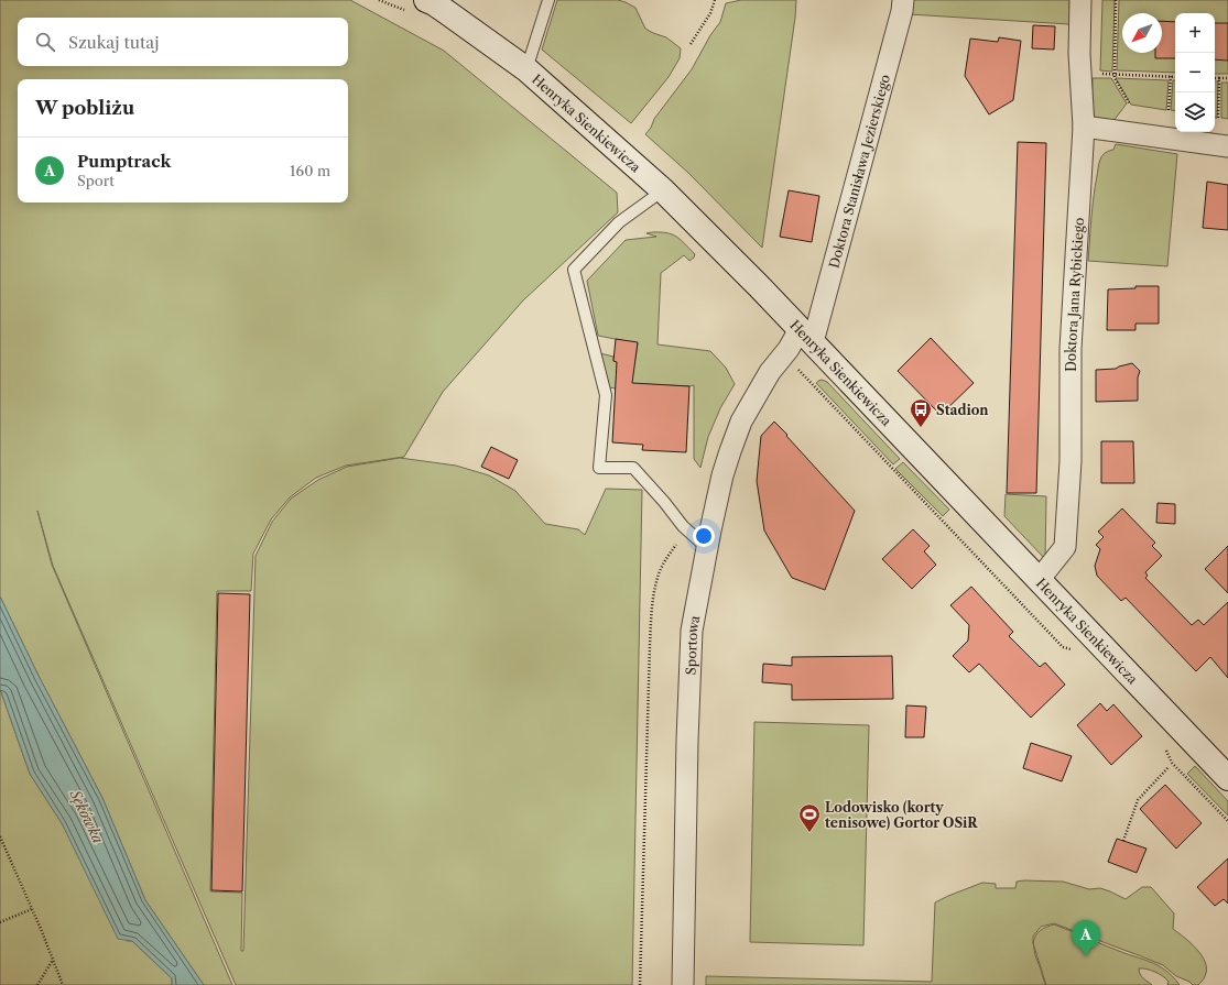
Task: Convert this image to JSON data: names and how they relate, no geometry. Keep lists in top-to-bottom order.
{
  "streets": {
    "main road": ["Henryka Sienkiewicza"],
    "street": ["Doktora Stanisława Jezierskiego", "Doktora Jana Rybickiego", "Sportowa"]
  },
  "crossings": [
    ["Henryka Sienkiewicza", "Doktora Stanisława Jezierskiego"],
    ["Henryka Sienkiewicza", "Doktora Jana Rybickiego"],
    ["Henryka Sienkiewicza", "Sportowa"],
    ["Doktora Stanisława Jezierskiego", "Sportowa"]
  ],
  "water": ["Sękówka"],
  "places": {
    "bus stop": ["Stadion"],
    "sports": ["Lodowisko (korty tenisowe) Gortor OSiR"]
  },
  "north": "bottom left",
  "page": {
    "map_buttons": ["+", "−"],
    "search": "Szukaj tutaj",
    "heading": "W pobliżu",
    "list": [
      {
        "mark": "A",
        "name": "Pumptrack",
        "note": "Sport",
        "value": "160 m"
      }
    ],
    "pins": "A"
  }
}
